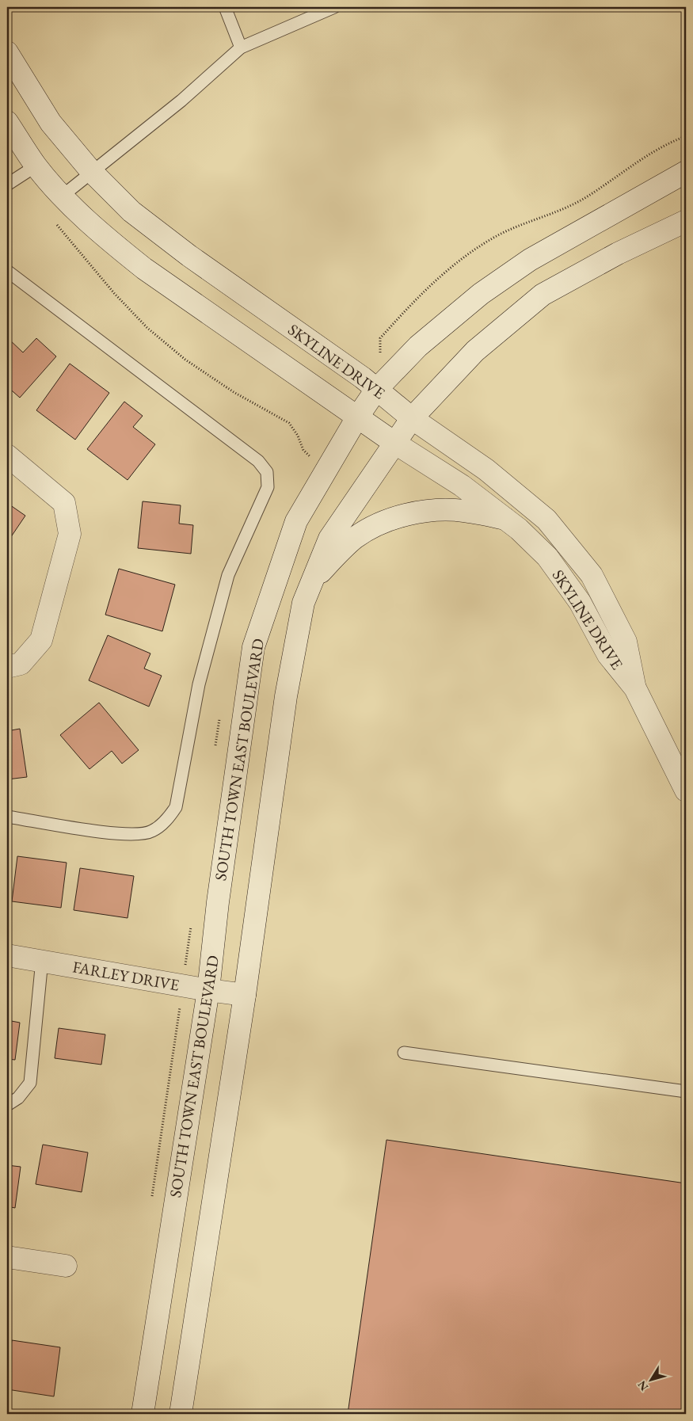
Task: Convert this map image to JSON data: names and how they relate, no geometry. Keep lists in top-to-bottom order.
{
  "streets": {
    "main road": ["SKYLINE DRIVE", "SOUTH TOWN EAST BOULEVARD", "FARLEY DRIVE"]
  },
  "crossings": [
    ["SKYLINE DRIVE", "SOUTH TOWN EAST BOULEVARD"],
    ["SOUTH TOWN EAST BOULEVARD", "FARLEY DRIVE"]
  ],
  "north": "bottom left"
}
